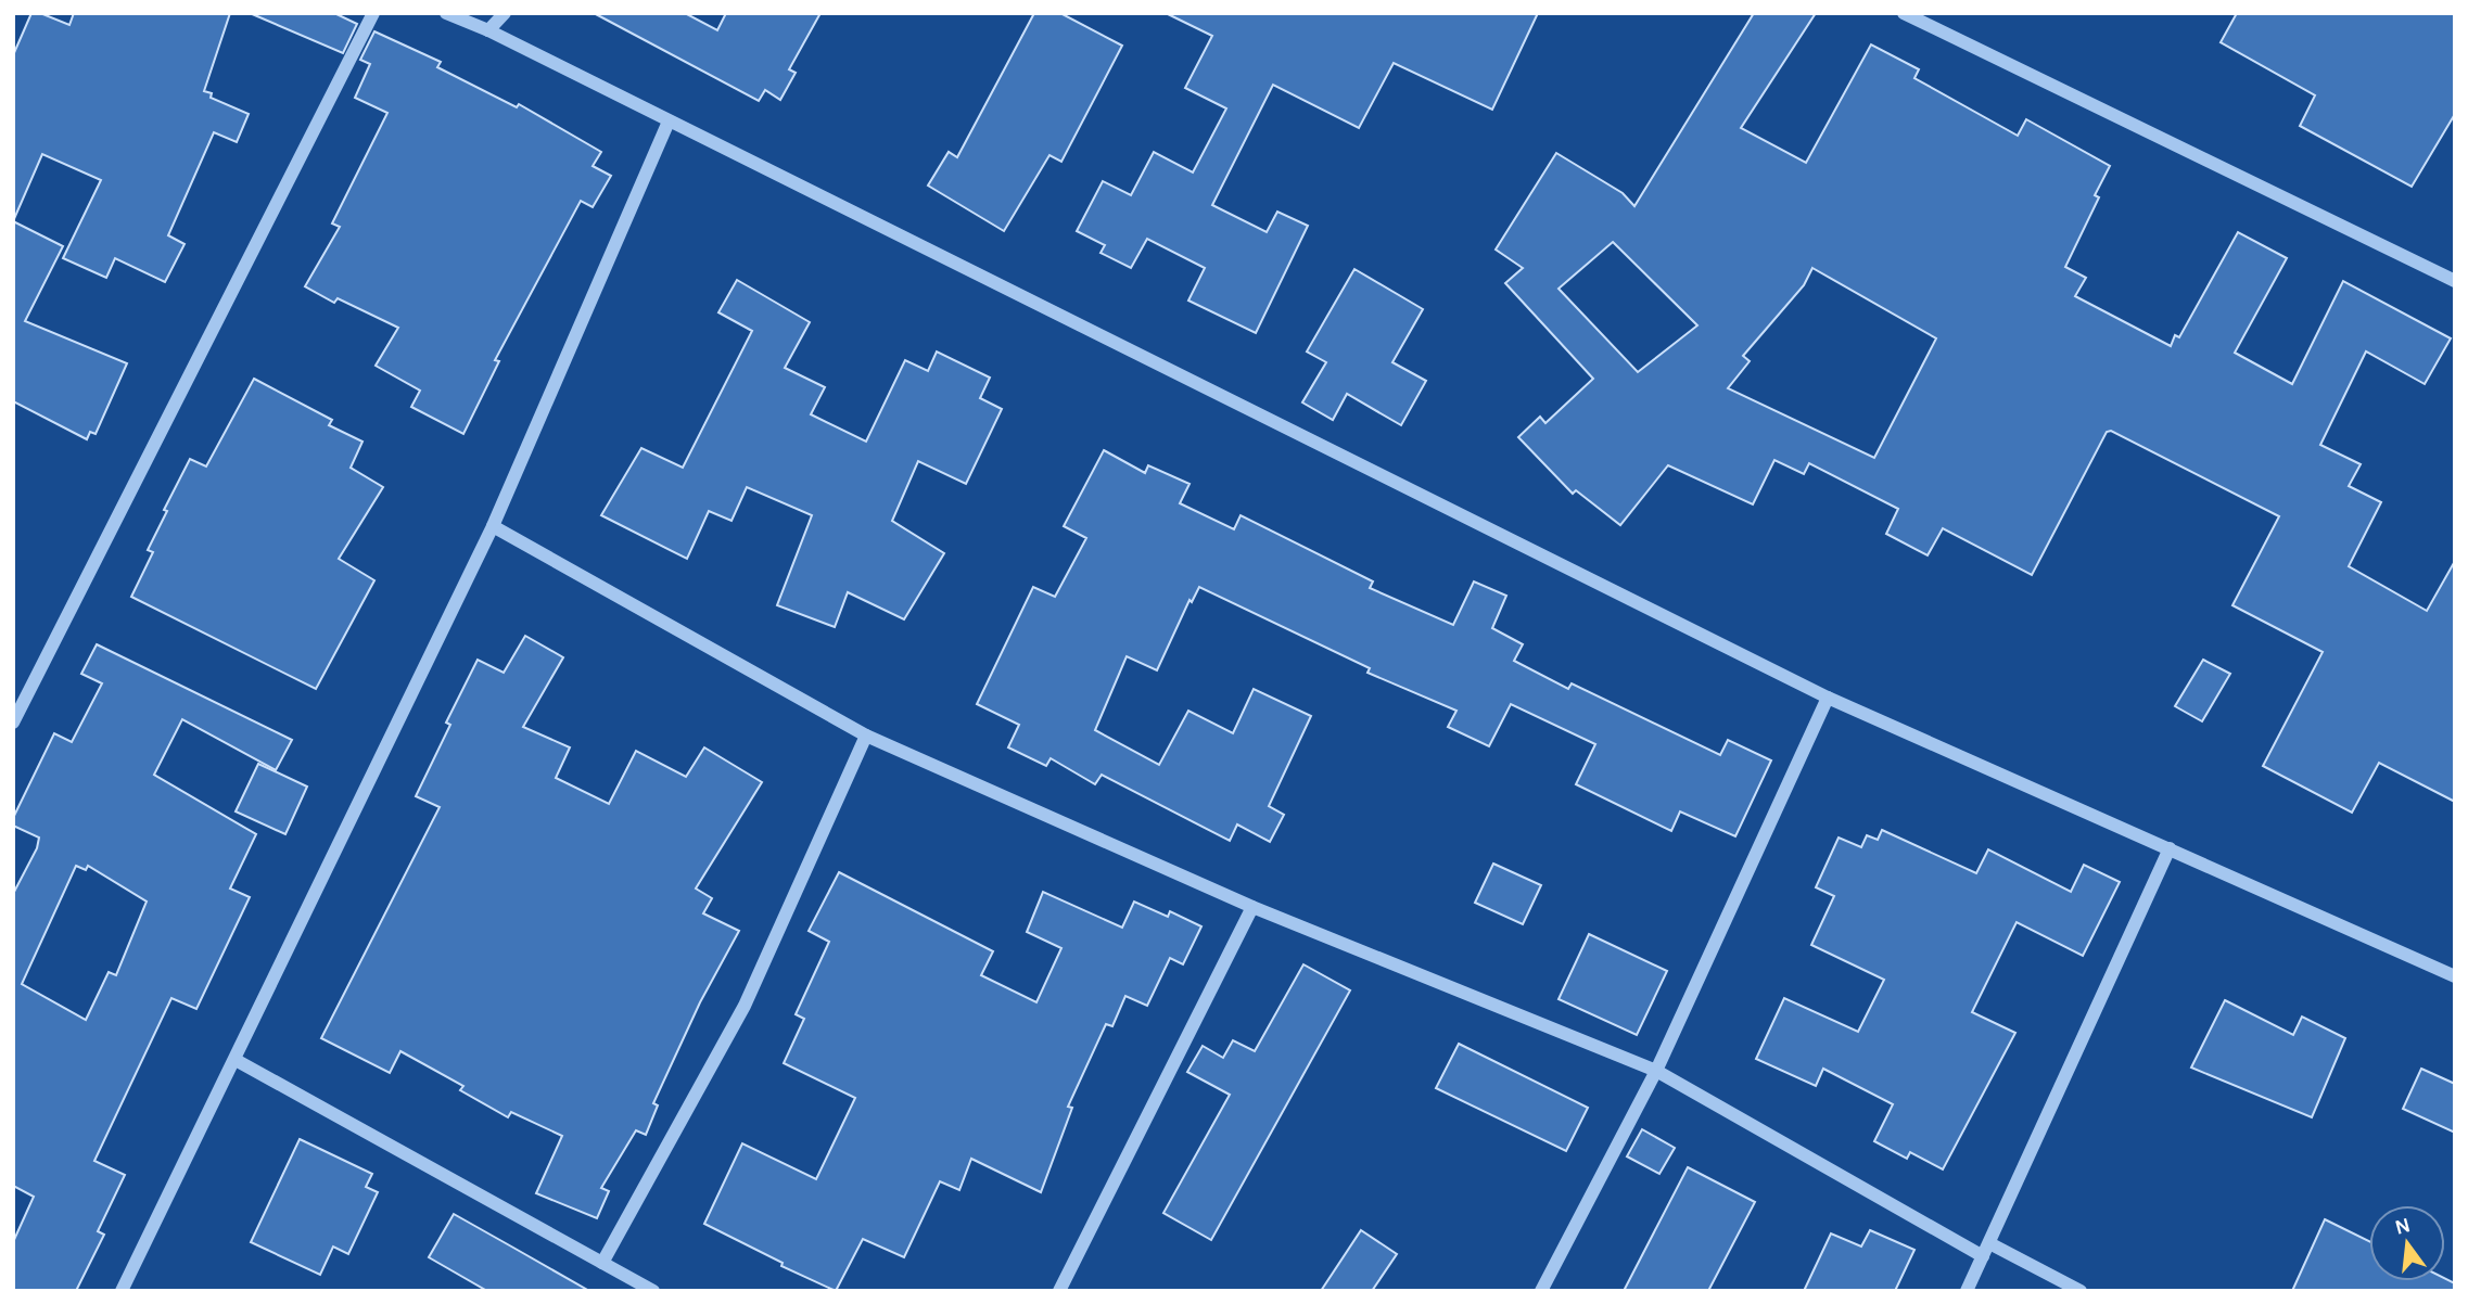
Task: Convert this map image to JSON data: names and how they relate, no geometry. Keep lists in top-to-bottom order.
{
  "north": "top"
}
